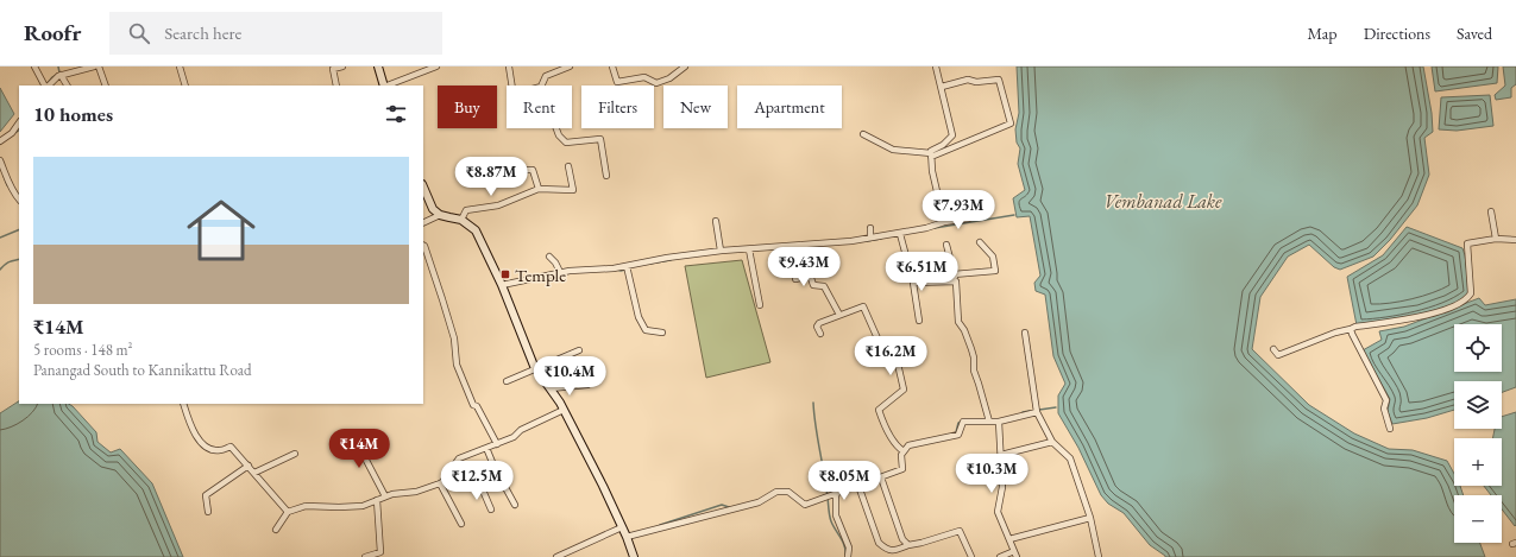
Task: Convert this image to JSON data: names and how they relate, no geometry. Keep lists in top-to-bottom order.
{
  "water": ["Vembanad Lake"],
  "places": {
    "transit": ["Temple"]
  },
  "page": {
    "header": "Roofr",
    "search": "Search here",
    "nav": ["Map", "Directions", "Saved"],
    "chip": [
      "Buy",
      "Rent",
      "Filters",
      "New",
      "Apartment"
    ],
    "heading": "10 homes",
    "list": [
      {
        "name": "₹14M",
        "note": "5 rooms · 148 m² · Panangad South to Kannikattu Road"
      }
    ],
    "price": [
      "₹8.87M",
      "₹7.93M",
      "₹9.43M",
      "₹6.51M",
      "₹16.2M",
      "₹10.4M",
      "₹14M",
      "₹10.3M",
      "₹12.5M",
      "₹8.05M"
    ],
    "map_buttons": ["+", "−"]
  }
}
